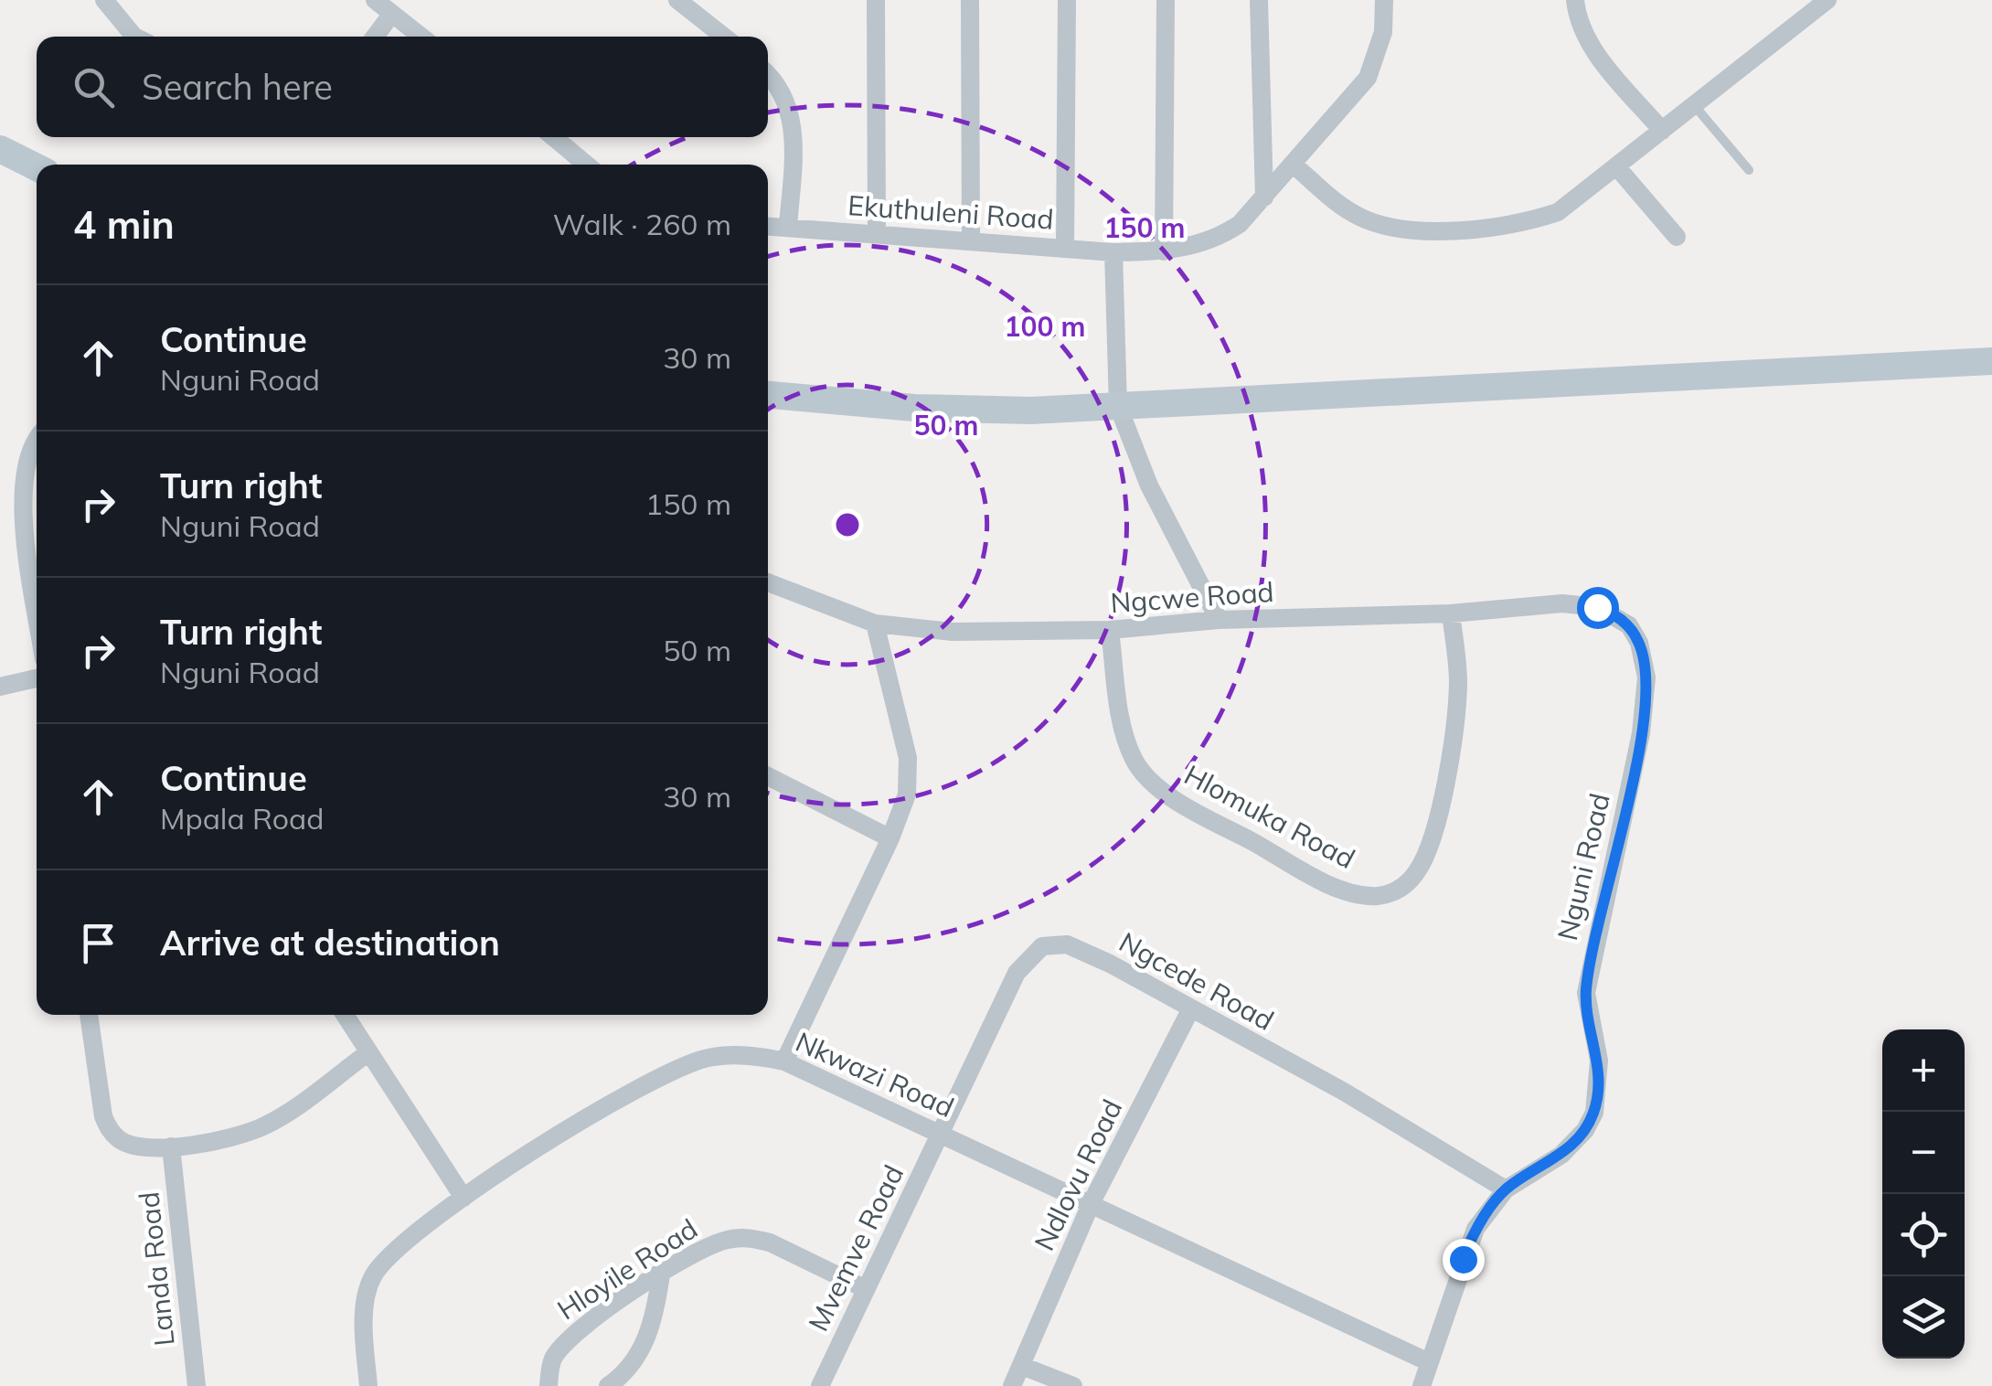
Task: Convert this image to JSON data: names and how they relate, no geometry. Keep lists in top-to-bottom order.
{
  "streets": {
    "street": [
      "Ekuthuleni Road",
      "Ngcwe Road",
      "Hlomuka Road",
      "Nguni Road",
      "Ngcede Road",
      "Nkwazi Road",
      "Ndlovu Road",
      "Mvemve Road",
      "Landa Road",
      "Hloyile Road"
    ]
  },
  "crossings": [
    ["Ngcwe Road", "Hlomuka Road"],
    ["Ngcwe Road", "Nguni Road"],
    ["Nguni Road", "Ngcede Road"],
    ["Ngcede Road", "Nkwazi Road"],
    ["Ngcede Road", "Ndlovu Road"],
    ["Ngcede Road", "Mvemve Road"],
    ["Nkwazi Road", "Ndlovu Road"],
    ["Nkwazi Road", "Mvemve Road"],
    ["Mvemve Road", "Hloyile Road"]
  ],
  "page": {
    "search": "Search here",
    "heading": ["4 min", "Walk · 260 m"],
    "list": [
      ["Continue", "Nguni Road", "30 m"],
      ["Turn right", "Nguni Road", "150 m"],
      ["Turn right", "Nguni Road", "50 m"],
      ["Continue", "Mpala Road", "30 m"],
      "Arrive at destination"
    ],
    "map_buttons": ["+", "−"]
  },
  "rings": ["150 m", "100 m", "50 m"]
}
